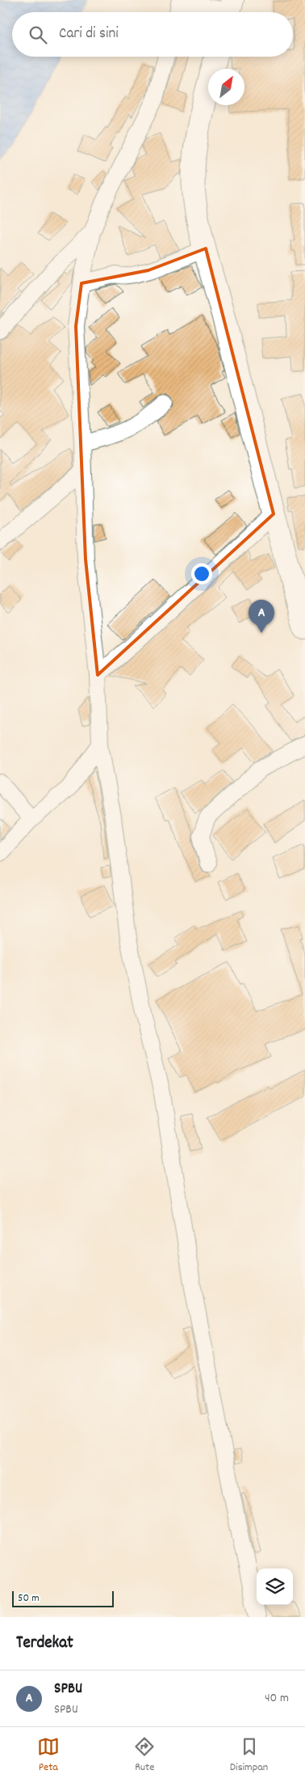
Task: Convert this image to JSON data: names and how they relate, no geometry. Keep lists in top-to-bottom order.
{
  "scale_bar": "50 m",
  "north": "top right",
  "page": {
    "search": "Cari di sini",
    "pins": "A",
    "scale": "50 m",
    "heading": "Terdekat",
    "list": [
      {
        "mark": "A",
        "name": "SPBU",
        "note": "SPBU",
        "value": "40 m"
      }
    ],
    "nav": ["Peta", "Rute", "Disimpan"]
  }
}
